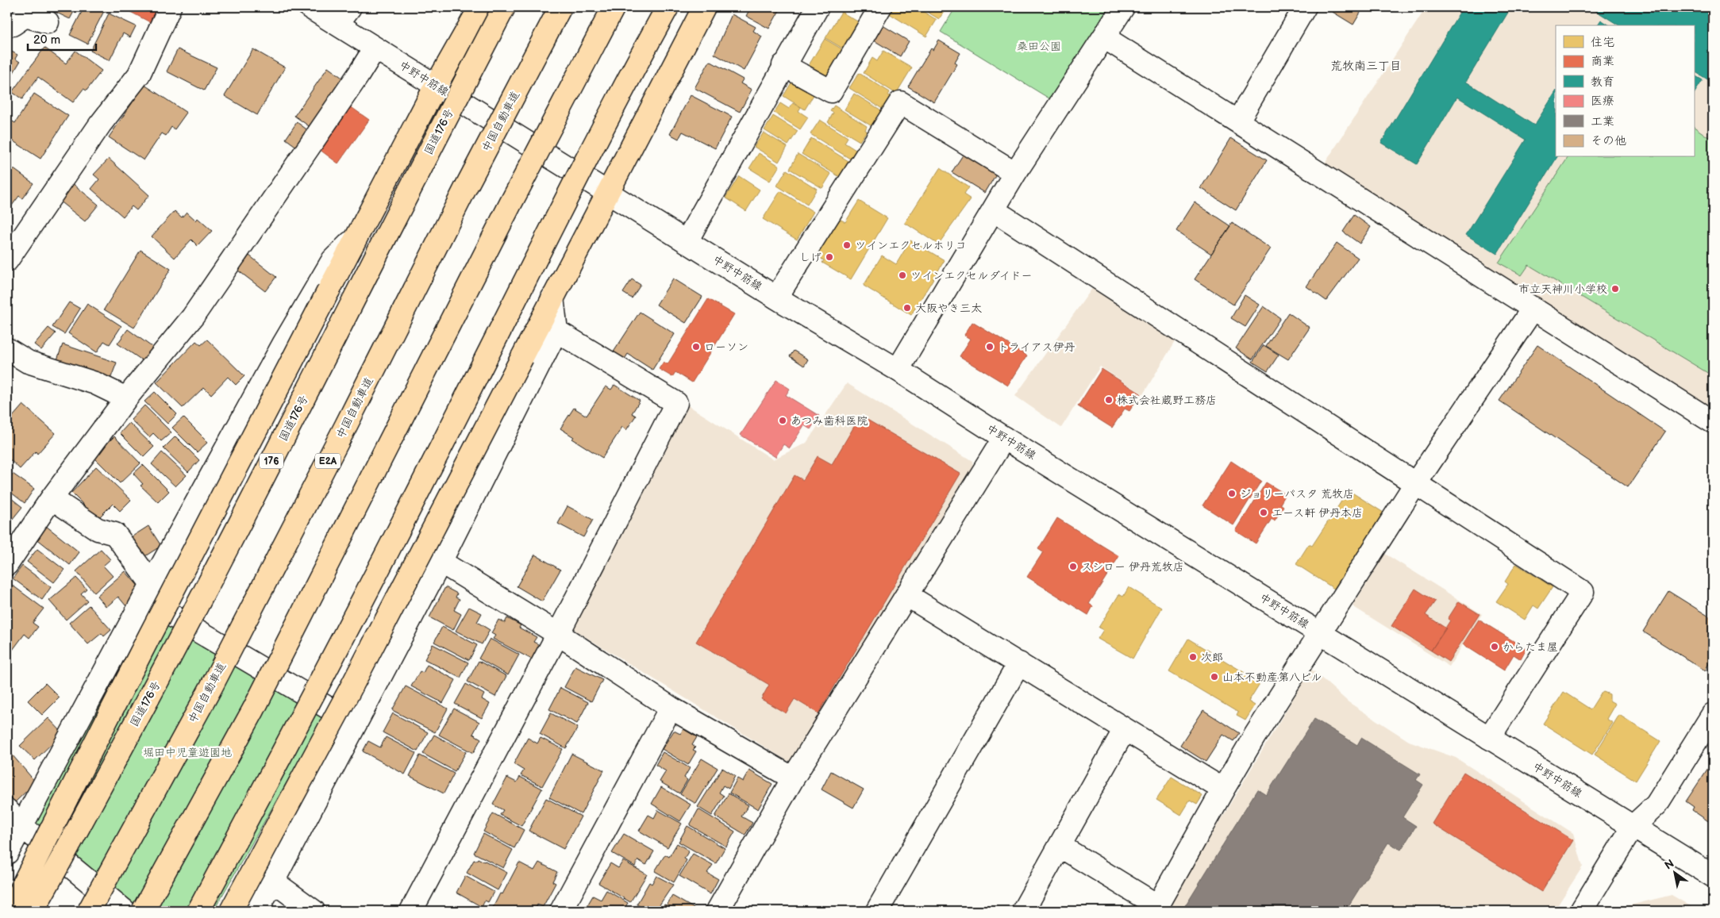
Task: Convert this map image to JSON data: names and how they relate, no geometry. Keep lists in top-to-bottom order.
{
  "streets": {
    "highway": [
      "中国自動車道",
      "国道176号",
      "176",
      "E2A"
    ],
    "street": ["中野中筋線"]
  },
  "districts": ["荒牧南三丁目"],
  "parks": ["桑田公園", "堀田中児童遊園地"],
  "places": [
    "ツインエクセルホリコ",
    "しげ",
    "ツインエクセルダイドー",
    "市立天神川小学校",
    "大阪やき三太",
    "ローソン",
    "トライアス伊丹",
    "株式会社蔵野工務店",
    "あつみ歯科医院",
    "ジョリーパスタ 荒牧店",
    "エース軒 伊丹本店",
    "スシロー 伊丹荒牧店",
    "からたま屋",
    "次郎",
    "山本不動産第八ビル"
  ],
  "legend": [
    "住宅",
    "商業",
    "教育",
    "医療",
    "工業",
    "その他"
  ],
  "scale_bar": "20 m",
  "north": "top left"
}
